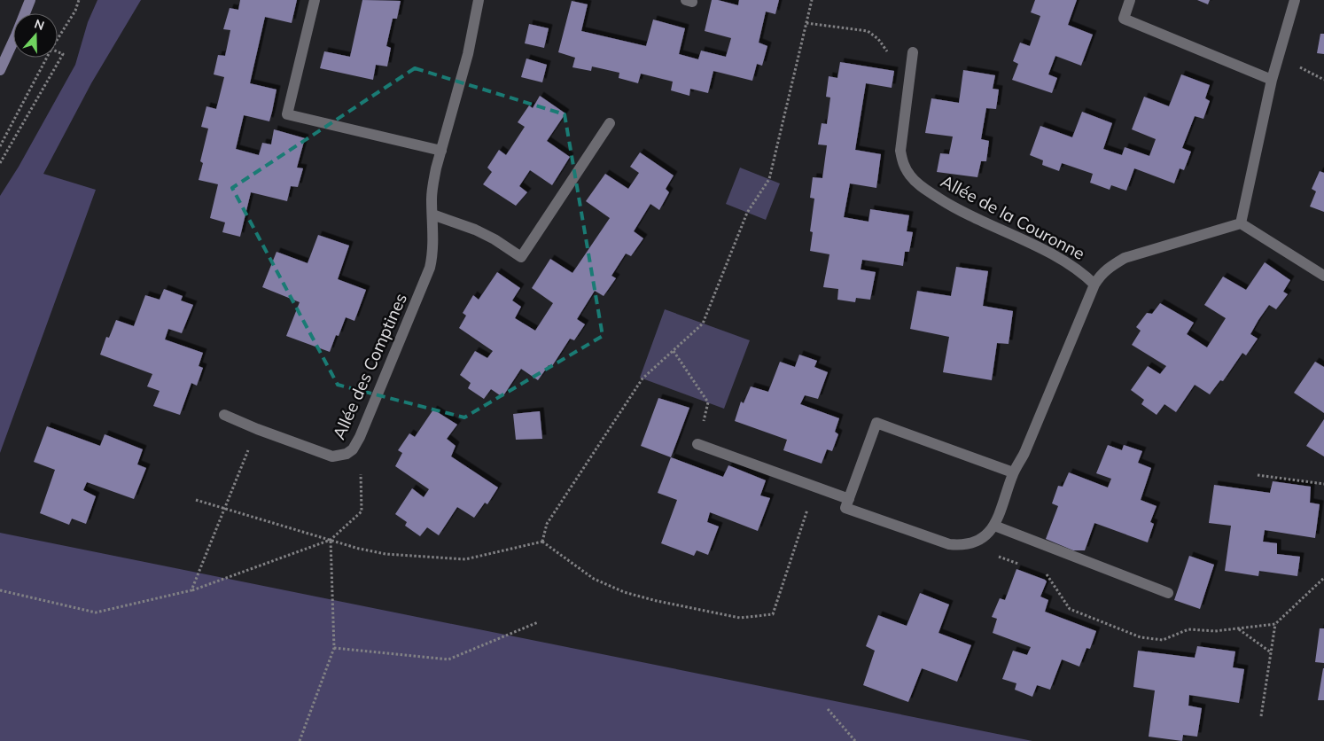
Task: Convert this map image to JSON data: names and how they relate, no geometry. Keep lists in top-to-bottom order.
{
  "streets": {
    "street": ["Allée de la Couronne", "Allée des Comptines"]
  },
  "north": "top"
}
